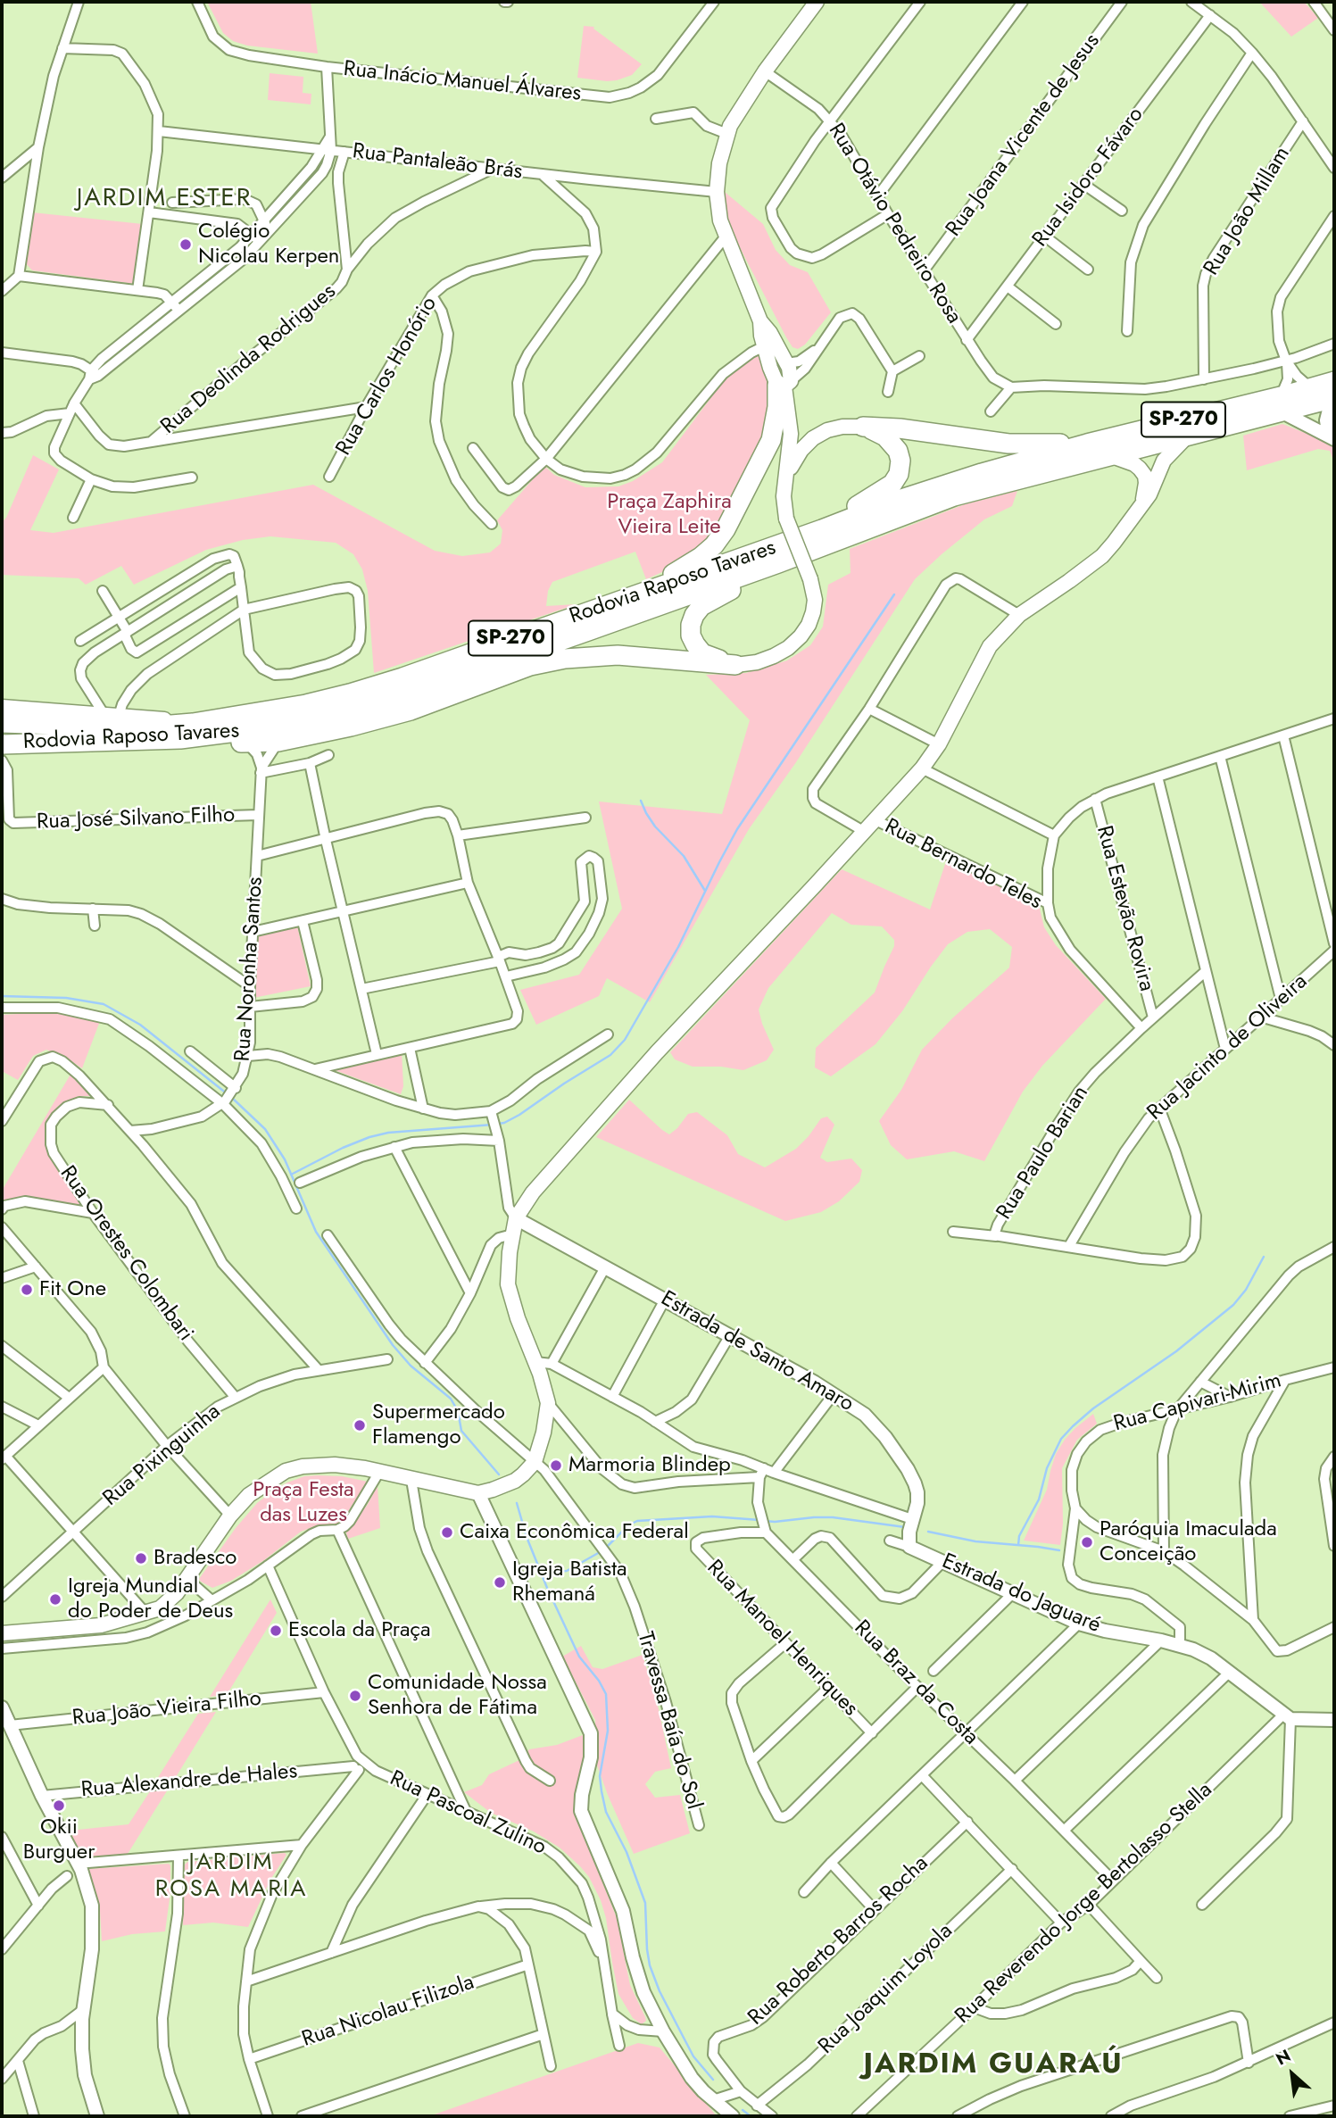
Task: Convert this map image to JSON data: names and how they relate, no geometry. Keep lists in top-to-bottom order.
{
  "streets": {
    "highway": ["SP-270", "Rodovia Raposo Tavares"],
    "street": [
      "Rua Inácio Manuel Álvares",
      "Rua Joana Vicente de Jesus",
      "Rua Pantaleão Brás",
      "Rua Isidoro Fávaro",
      "Rua João Millam",
      "Rua Otávio Pedreiro Rosa",
      "Rua Deolinda Rodrigues",
      "Rua Carlos Honório",
      "Rua José Silvano Filho",
      "Rua Bernardo Teles",
      "Rua Estevão Rovira",
      "Rua Noronha Santos",
      "Rua Jacinto de Oliveira",
      "Rua Paulo Barian",
      "Rua Orestes Colombari",
      "Estrada de Santo Amaro",
      "Rua Capivari-Mirim",
      "Rua Pixinguinha",
      "Estrada do Jaguaré",
      "Rua Manoel Henriques",
      "Rua Braz da Costa",
      "Rua João Vieira Filho",
      "Travessa Baía do Sol",
      "Rua Alexandre de Hales",
      "Rua Pascoal Zulino",
      "Rua Reverendo Jorge Bertolasso Stella",
      "Rua Roberto Barros Rocha",
      "Rua Joaquim Loyola",
      "Rua Nicolau Filizola"
    ]
  },
  "crossings": [
    ["Rua Joana Vicente de Jesus", "Rua Otávio Pedreiro Rosa"],
    ["Rua Pantaleão Brás", "Rua Deolinda Rodrigues"],
    ["Rua Isidoro Fávaro", "Rua Otávio Pedreiro Rosa"],
    ["Rua José Silvano Filho", "Rua Noronha Santos"],
    ["Rua Bernardo Teles", "Rua Paulo Barian"],
    ["Rua Estevão Rovira", "Rua Paulo Barian"],
    ["Rua Orestes Colombari", "Rua Pixinguinha"],
    ["Estrada de Santo Amaro", "Estrada do Jaguaré"],
    ["Rua Capivari-Mirim", "Estrada do Jaguaré"],
    ["Estrada do Jaguaré", "Rua Reverendo Jorge Bertolasso Stella"],
    ["Rua Manoel Henriques", "Rua Braz da Costa"],
    ["Rua Braz da Costa", "Rua Reverendo Jorge Bertolasso Stella"],
    ["Rua Alexandre de Hales", "Rua Pascoal Zulino"]
  ],
  "districts": ["JARDIM ESTER", "JARDIM ROSA MARIA", "JARDIM GUARAÚ"],
  "parks": ["Praça Zaphira Vieira Leite", "Praça Festa das Luzes"],
  "places": [
    "Colégio Nicolau Kerpen",
    "Fit One",
    "Supermercado Flamengo",
    "Marmoria Blindep",
    "Caixa Econômica Federal",
    "Paróquia Imaculada Conceição",
    "Bradesco",
    "Igreja Batista Rhemaná",
    "Igreja Mundial do Poder de Deus",
    "Escola da Praça",
    "Comunidade Nossa Senhora de Fátima",
    "Okii Burguer"
  ],
  "north": "top left"
}
